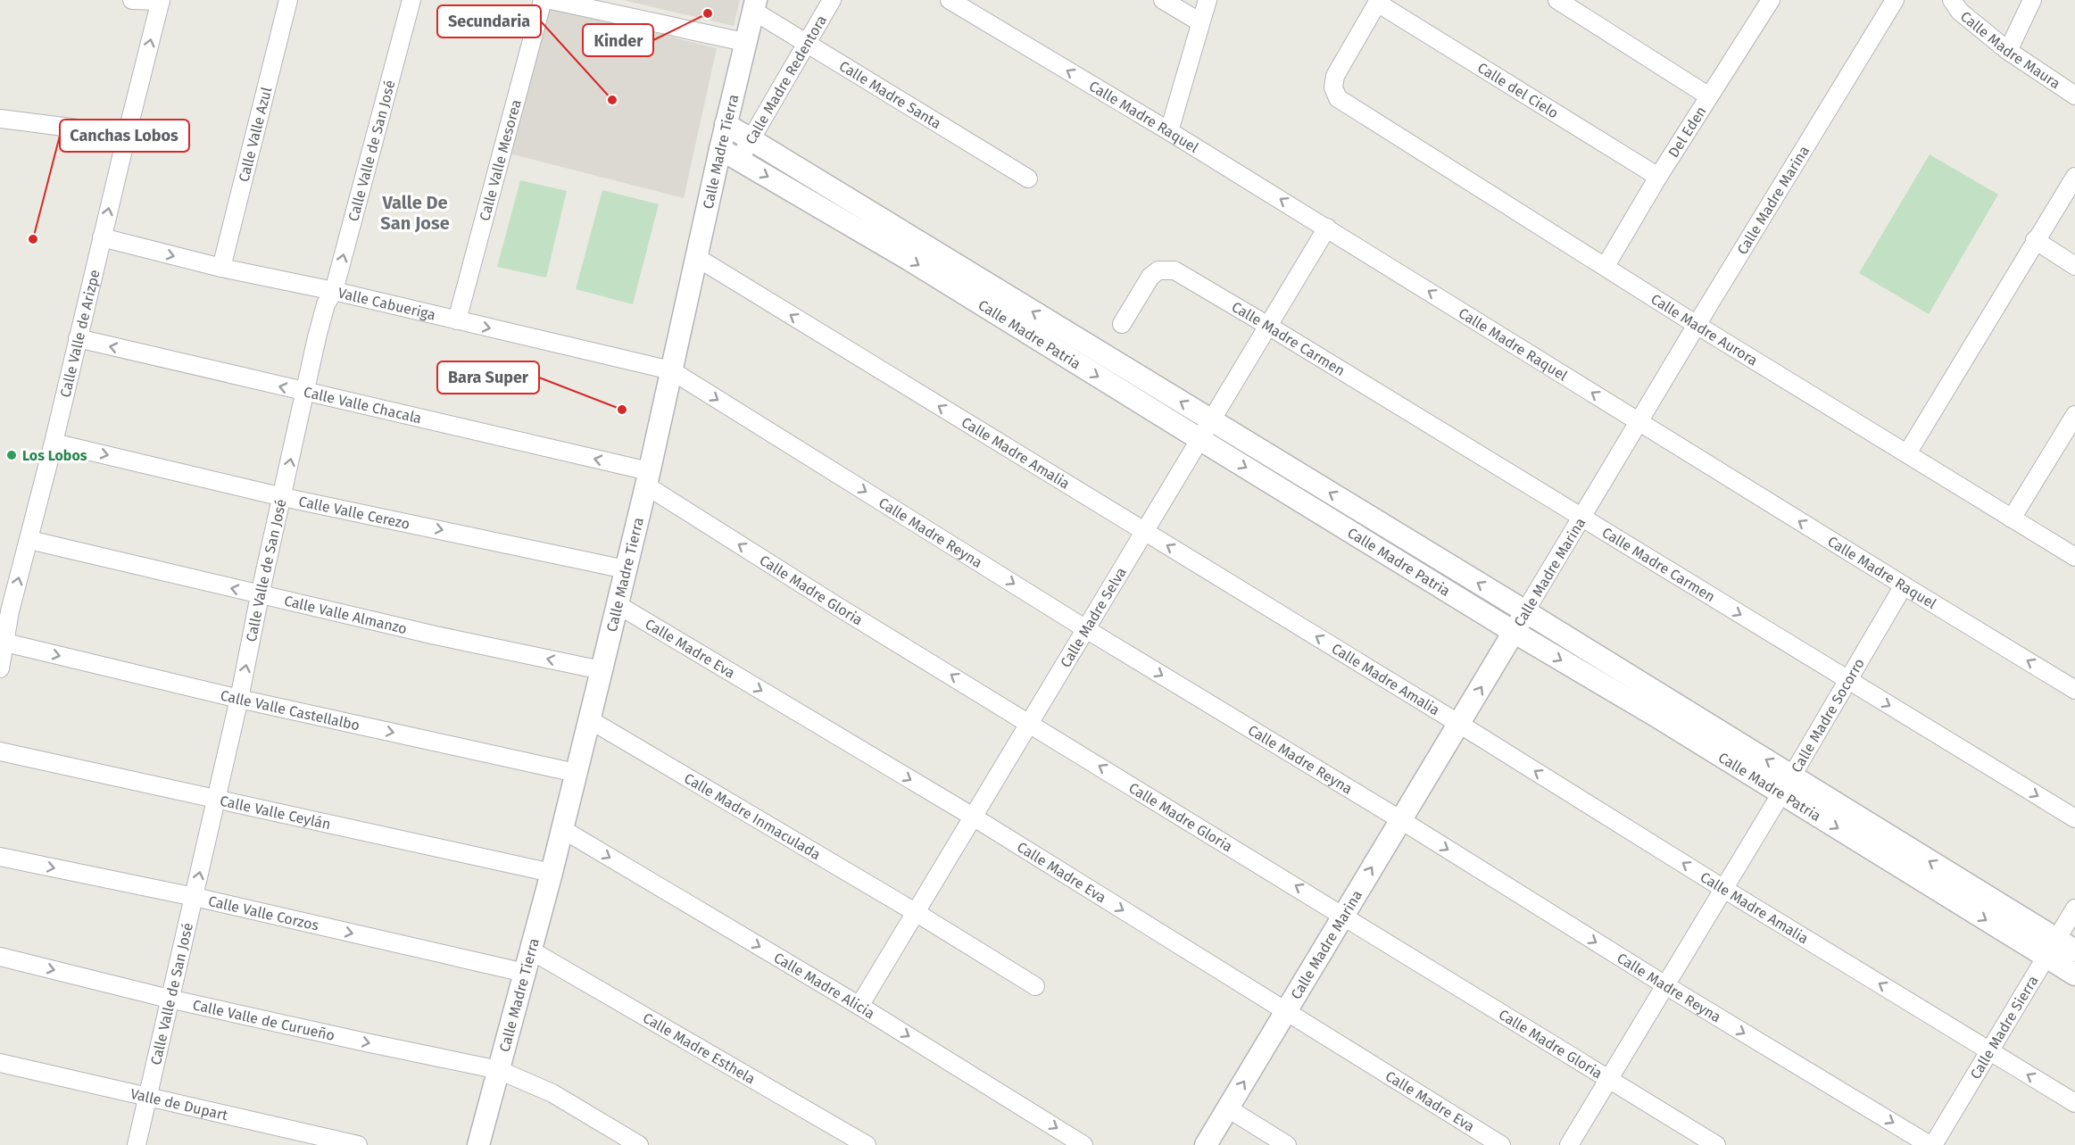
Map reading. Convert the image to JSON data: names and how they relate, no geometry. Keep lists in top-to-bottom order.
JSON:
{
  "streets": {
    "street": [
      "Calle Madre Maura",
      "Calle Madre Redentora",
      "Calle del Cielo",
      "Calle Madre Santa",
      "Calle Madre Raquel",
      "Del Eden",
      "Calle Valle Azul",
      "Calle Valle de San José",
      "Calle Madre Tierra",
      "Calle Valle Mesorea",
      "Calle Madre Marina",
      "Valle Cabueriga",
      "Calle Madre Aurora",
      "Calle Valle de Arizpe",
      "Calle Madre Patria",
      "Calle Madre Carmen",
      "Calle Valle Chacala",
      "Calle Madre Amalia",
      "Calle Valle Cerezo",
      "Calle Madre Reyna",
      "Calle Madre Gloria",
      "Calle Valle Almanzo",
      "Calle Madre Selva",
      "Calle Madre Eva",
      "Calle Valle Castellalbo",
      "Calle Madre Socorro",
      "Calle Valle Ceylán",
      "Calle Madre Inmaculada",
      "Calle Valle Corzos",
      "Calle Madre Alicia",
      "Calle Valle de Curueño",
      "Calle Madre Sierra",
      "Calle Madre Esthela",
      "Valle de Dupart"
    ]
  },
  "crossings": [
    ["Calle Madre Redentora", "Calle Madre Santa"],
    ["Calle Madre Redentora", "Calle Madre Patria"],
    ["Calle del Cielo", "Del Eden"],
    ["Calle del Cielo", "Calle Madre Aurora"],
    ["Calle Madre Santa", "Calle Madre Tierra"],
    ["Calle Madre Raquel", "Calle Madre Marina"],
    ["Calle Madre Raquel", "Calle Madre Selva"],
    ["Calle Madre Raquel", "Calle Madre Socorro"],
    ["Del Eden", "Calle Madre Aurora"],
    ["Calle Valle Azul", "Valle Cabueriga"],
    ["Calle Valle de San José", "Valle Cabueriga"],
    ["Calle Valle de San José", "Calle Valle Chacala"],
    ["Calle Valle de San José", "Calle Valle Cerezo"],
    ["Calle Valle de San José", "Calle Valle Almanzo"],
    ["Calle Valle de San José", "Calle Valle Castellalbo"],
    ["Calle Valle de San José", "Calle Valle Ceylán"],
    ["Calle Valle de San José", "Calle Valle Corzos"],
    ["Calle Valle de San José", "Calle Valle de Curueño"],
    ["Calle Valle de San José", "Valle de Dupart"],
    ["Calle Madre Tierra", "Valle Cabueriga"],
    ["Calle Madre Tierra", "Calle Madre Patria"],
    ["Calle Madre Tierra", "Calle Valle Chacala"],
    ["Calle Madre Tierra", "Calle Madre Amalia"],
    ["Calle Madre Tierra", "Calle Valle Cerezo"],
    ["Calle Madre Tierra", "Calle Madre Reyna"],
    ["Calle Madre Tierra", "Calle Madre Gloria"],
    ["Calle Madre Tierra", "Calle Valle Almanzo"],
    ["Calle Madre Tierra", "Calle Madre Eva"],
    ["Calle Madre Tierra", "Calle Valle Castellalbo"],
    ["Calle Madre Tierra", "Calle Valle Ceylán"],
    ["Calle Madre Tierra", "Calle Madre Inmaculada"],
    ["Calle Madre Tierra", "Calle Valle Corzos"],
    ["Calle Madre Tierra", "Calle Madre Alicia"],
    ["Calle Madre Tierra", "Calle Valle de Curueño"],
    ["Calle Madre Tierra", "Calle Madre Esthela"],
    ["Calle Valle Mesorea", "Valle Cabueriga"],
    ["Calle Madre Marina", "Calle Madre Aurora"],
    ["Calle Madre Marina", "Calle Madre Patria"],
    ["Calle Madre Marina", "Calle Madre Carmen"],
    ["Calle Madre Marina", "Calle Madre Amalia"],
    ["Calle Madre Marina", "Calle Madre Reyna"],
    ["Calle Madre Marina", "Calle Madre Gloria"],
    ["Calle Madre Marina", "Calle Madre Eva"],
    ["Valle Cabueriga", "Calle Valle de Arizpe"],
    ["Valle Cabueriga", "Calle Madre Reyna"],
    ["Calle Valle de Arizpe", "Calle Valle Chacala"],
    ["Calle Valle de Arizpe", "Calle Valle Cerezo"],
    ["Calle Valle de Arizpe", "Calle Valle Almanzo"],
    ["Calle Valle de Arizpe", "Calle Valle Castellalbo"],
    ["Calle Madre Patria", "Calle Madre Selva"],
    ["Calle Madre Patria", "Calle Madre Socorro"],
    ["Calle Madre Patria", "Calle Madre Sierra"],
    ["Calle Madre Carmen", "Calle Madre Selva"],
    ["Calle Madre Carmen", "Calle Madre Socorro"],
    ["Calle Valle Chacala", "Calle Madre Gloria"],
    ["Calle Madre Amalia", "Calle Madre Selva"],
    ["Calle Madre Amalia", "Calle Madre Socorro"],
    ["Calle Madre Amalia", "Calle Madre Sierra"],
    ["Calle Madre Reyna", "Calle Madre Selva"],
    ["Calle Madre Reyna", "Calle Madre Socorro"],
    ["Calle Madre Reyna", "Calle Madre Sierra"],
    ["Calle Madre Gloria", "Calle Madre Selva"],
    ["Calle Madre Gloria", "Calle Madre Socorro"],
    ["Calle Madre Selva", "Calle Madre Eva"],
    ["Calle Madre Selva", "Calle Madre Inmaculada"],
    ["Calle Madre Selva", "Calle Madre Alicia"]
  ],
  "one_way": [
    "Calle Madre Raquel",
    "Calle Valle de San José",
    "Valle Cabueriga",
    "Calle Valle de Arizpe",
    "Calle Madre Carmen",
    "Calle Valle Chacala",
    "Calle Madre Amalia",
    "Calle Valle Cerezo",
    "Calle Madre Reyna",
    "Calle Madre Gloria",
    "Calle Valle Almanzo",
    "Calle Madre Eva",
    "Calle Valle Castellalbo",
    "Calle Valle Corzos",
    "Calle Madre Alicia",
    "Calle Valle de Curueño"
  ],
  "districts": ["Valle De San Jose"],
  "places": [
    "Kinder",
    "Secundaria",
    "Canchas Lobos",
    "Bara Super",
    "Los Lobos"
  ]
}
